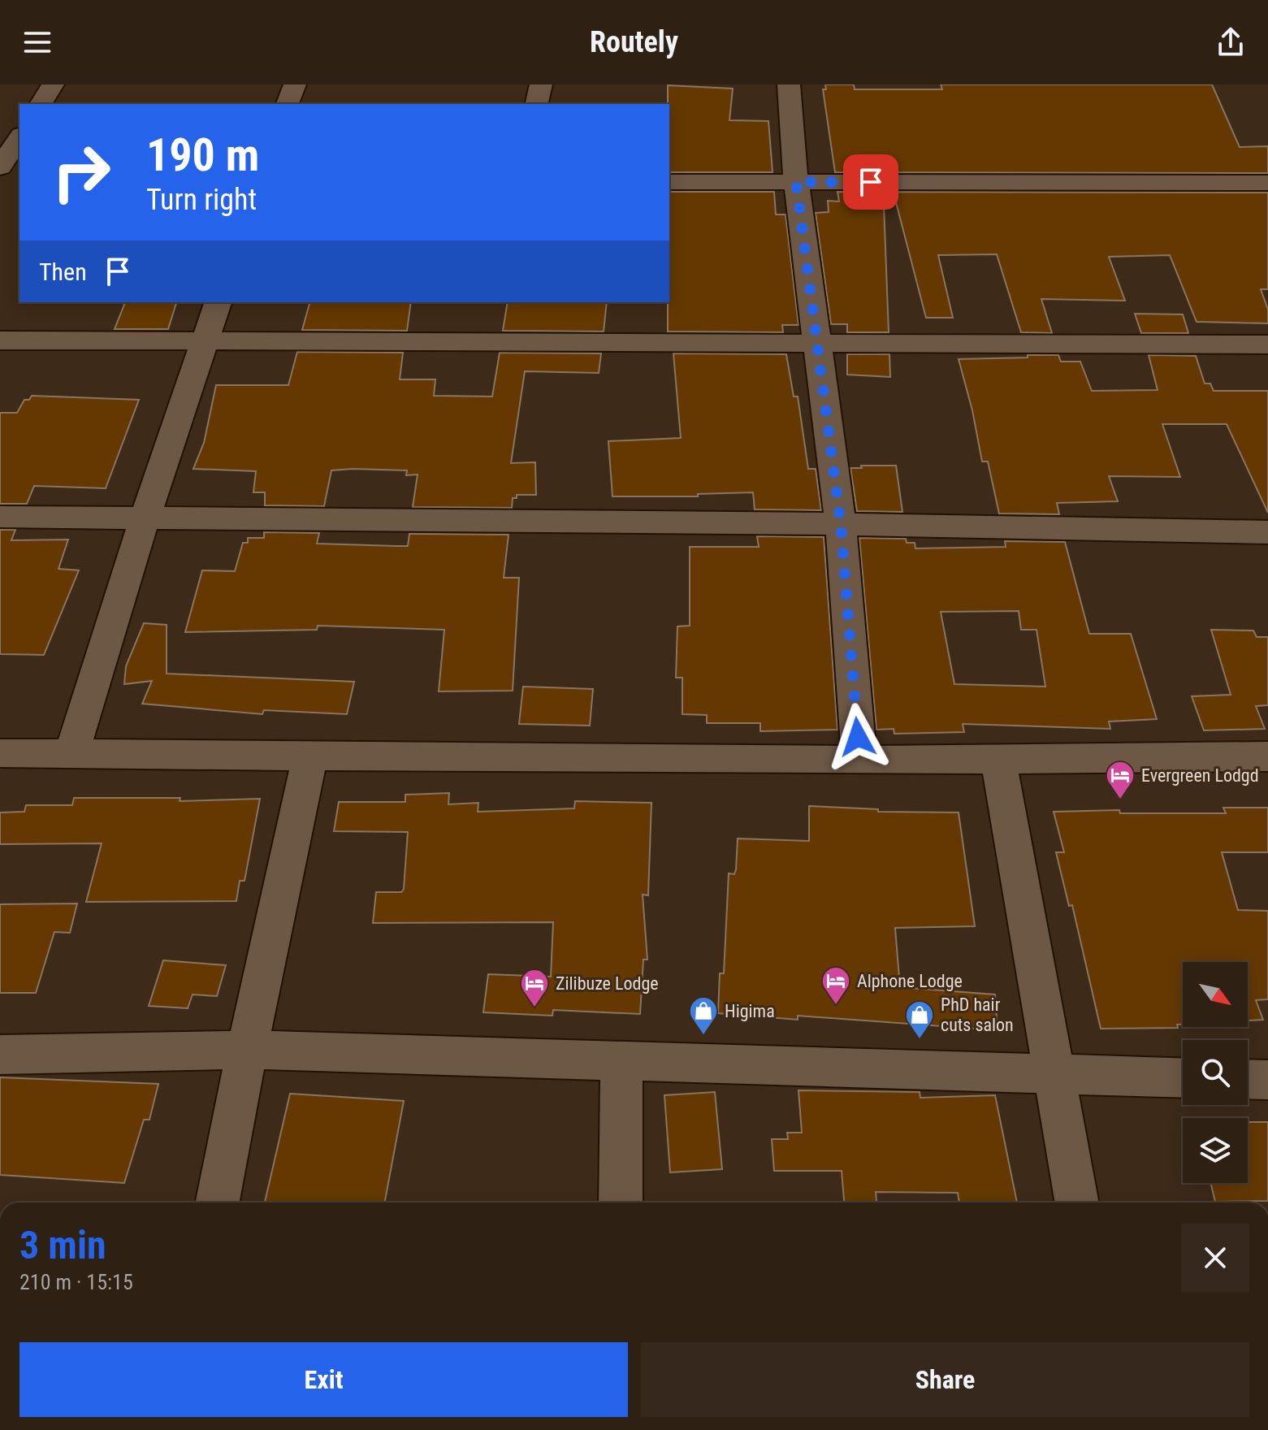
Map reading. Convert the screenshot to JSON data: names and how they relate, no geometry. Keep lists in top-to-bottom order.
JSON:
{
  "places": {
    "hotel": ["Evergreen Lodgd", "Alphone Lodge", "Zilibuze Lodge"],
    "shop": ["Higima", "PhD hair cuts salon"]
  },
  "north": "bottom right",
  "page": {
    "header": "Routely",
    "turn": ["190 m", "Turn right"],
    "then": "Then",
    "heading": ["3 min", "210 m · 15:15"],
    "buttons": ["Exit", "Share"]
  }
}
